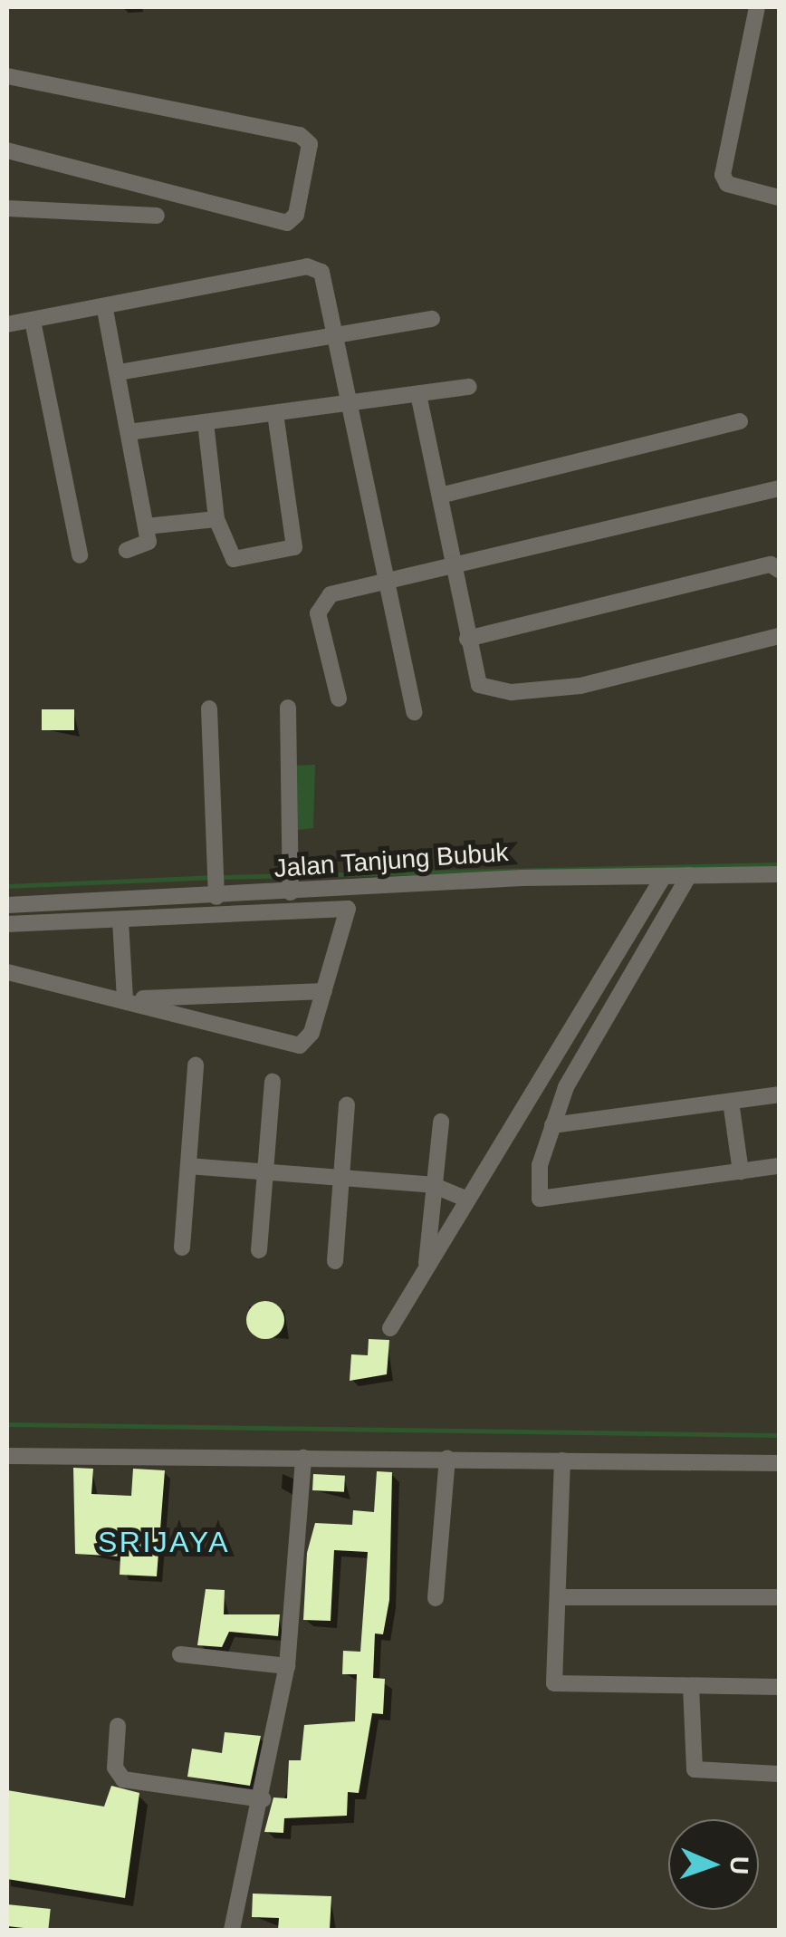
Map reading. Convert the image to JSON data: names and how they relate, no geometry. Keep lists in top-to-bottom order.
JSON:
{
  "streets": {
    "street": ["Jalan Tanjung Bubuk"]
  },
  "districts": ["SRIJAYA"],
  "north": "right"
}
